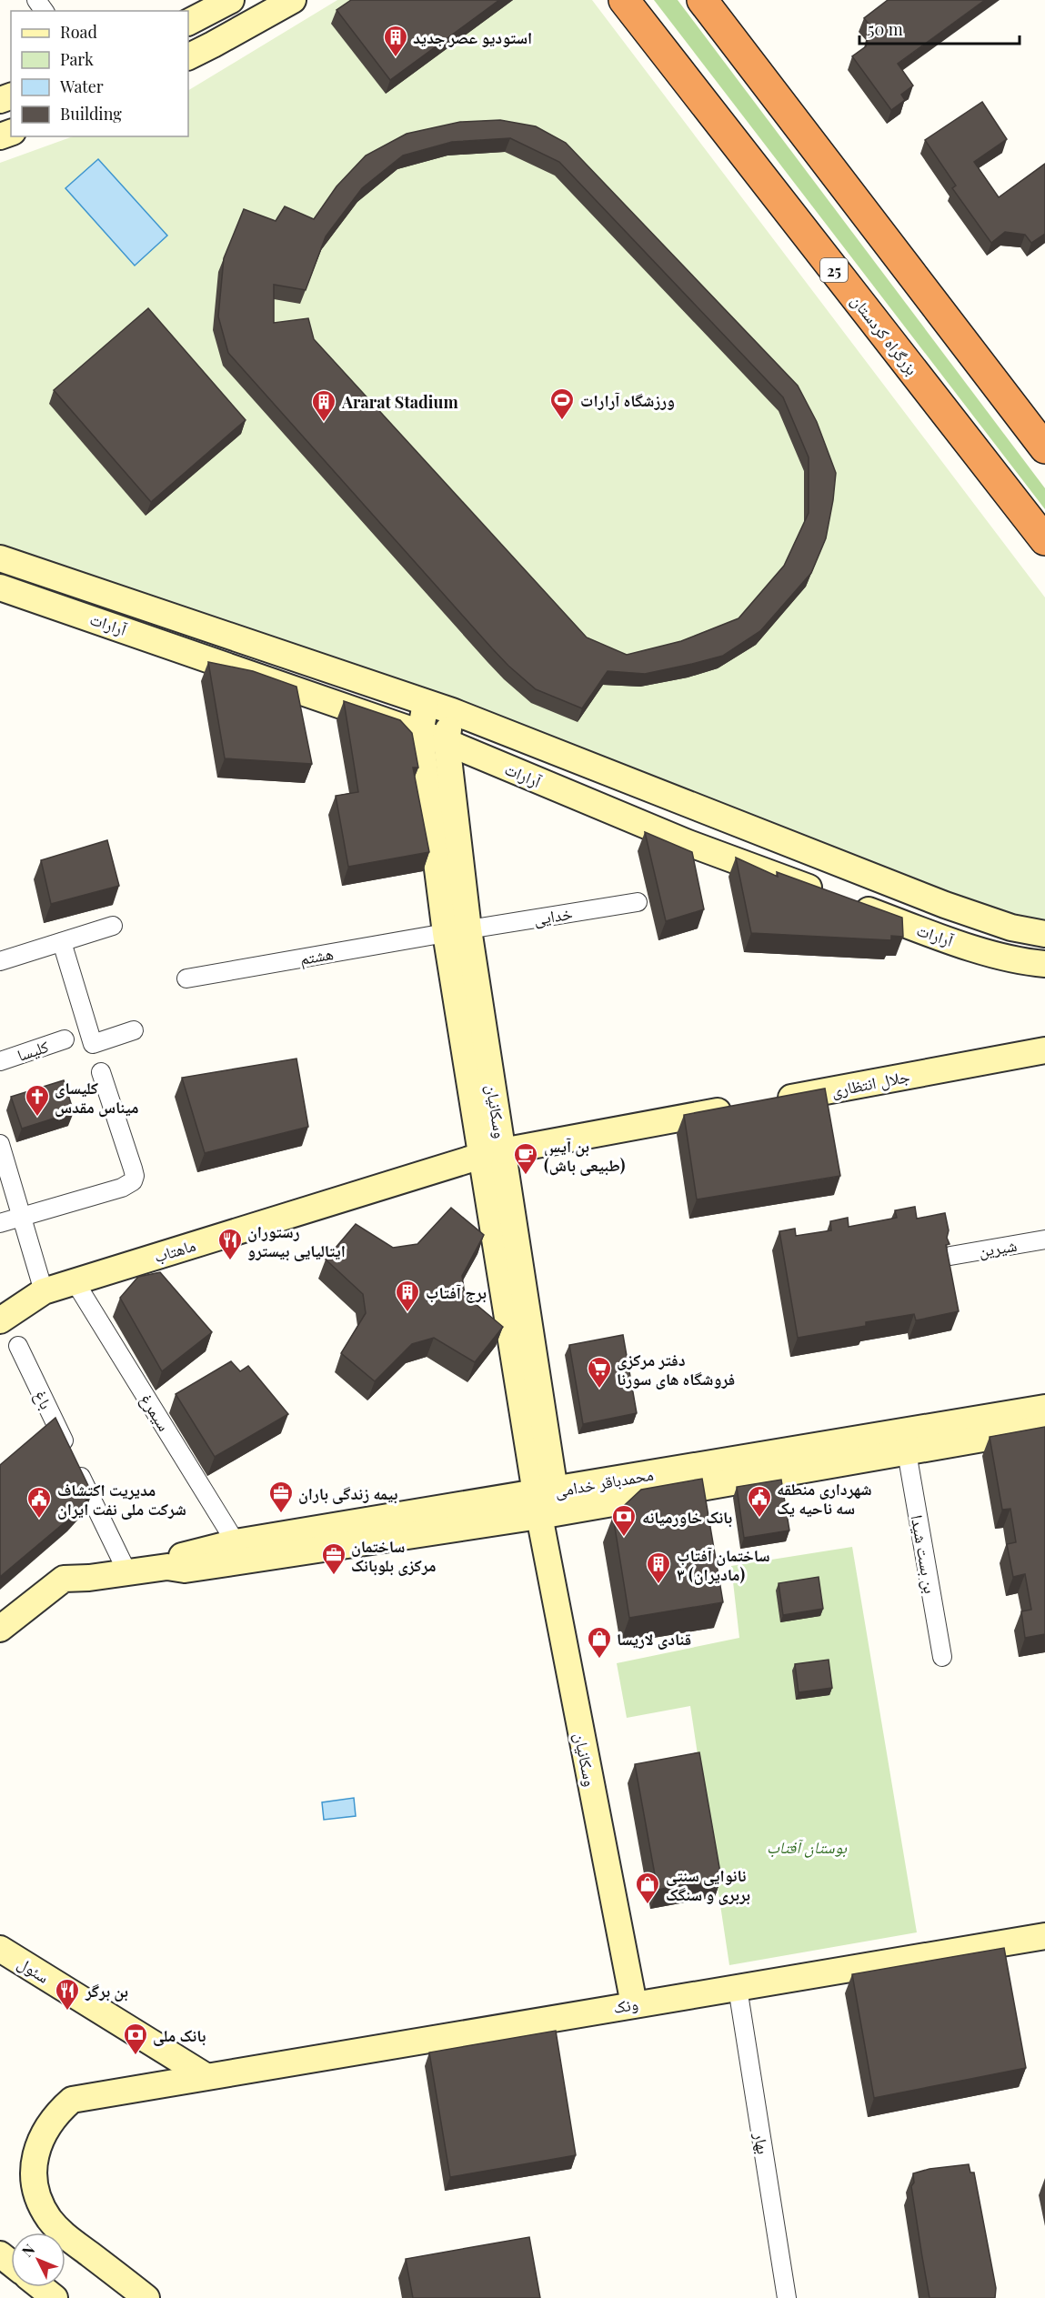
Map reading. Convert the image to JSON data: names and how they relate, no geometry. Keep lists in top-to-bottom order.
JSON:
{
  "streets": {
    "highway": ["25", "بزرگراه کردستان"],
    "main road": [
      "آرارات",
      "جلال انتظاری",
      "وسکانیان",
      "ماهتاب",
      "محمدباقر خدامی",
      "سئول",
      "ونک"
    ],
    "street": [
      "خدایی",
      "هشتم",
      "کلیسا",
      "شیرین",
      "باغ",
      "سیمرغ",
      "بن بست شیدا",
      "بهار"
    ]
  },
  "crossings": [
    ["خدایی", "هشتم"],
    ["خدایی", "وسکانیان"],
    ["هشتم", "وسکانیان"],
    ["وسکانیان", "ماهتاب"],
    ["وسکانیان", "محمدباقر خدامی"],
    ["وسکانیان", "ونک"],
    ["ماهتاب", "سیمرغ"],
    ["باغ", "محمدباقر خدامی"],
    ["سیمرغ", "محمدباقر خدامی"],
    ["محمدباقر خدامی", "بن بست شیدا"],
    ["سئول", "ونک"],
    ["ونک", "بهار"]
  ],
  "parks": ["بوستان آفتاب"],
  "places": {
    "building": [
      "استودیو عصر جدید",
      "Ararat Stadium",
      "برج آفتاب",
      "ساختمان آفتاب ۳ (مادیران)"
    ],
    "sports": ["ورزشگاه آرارات"],
    "church": ["کلیسای میناس مقدس"],
    "cafe": ["بن آیس (طبیعی باش)"],
    "restaurant": ["رستوران ایتالیایی بیسترو", "بن برگر"],
    "supermarket": ["دفتر مرکزی فروشگاه های سورنا"],
    "office": ["بیمه زندگی باران", "ساختمان مرکزی بلوبانک"],
    "public building": ["شهرداری منطقه سه ناحیه یک", "مدیریت اکتشاف شرکت ملی نفت ایران"],
    "bank": ["بانک خاورمیانه", "بانک ملی"],
    "shop": ["قنادی لاریسا", "نانوایی سنتی بربری و سنگک"]
  },
  "legend": [
    "Road",
    "Park",
    "Water",
    "Building"
  ],
  "scale_bar": "50 m",
  "north": "top left"
}
